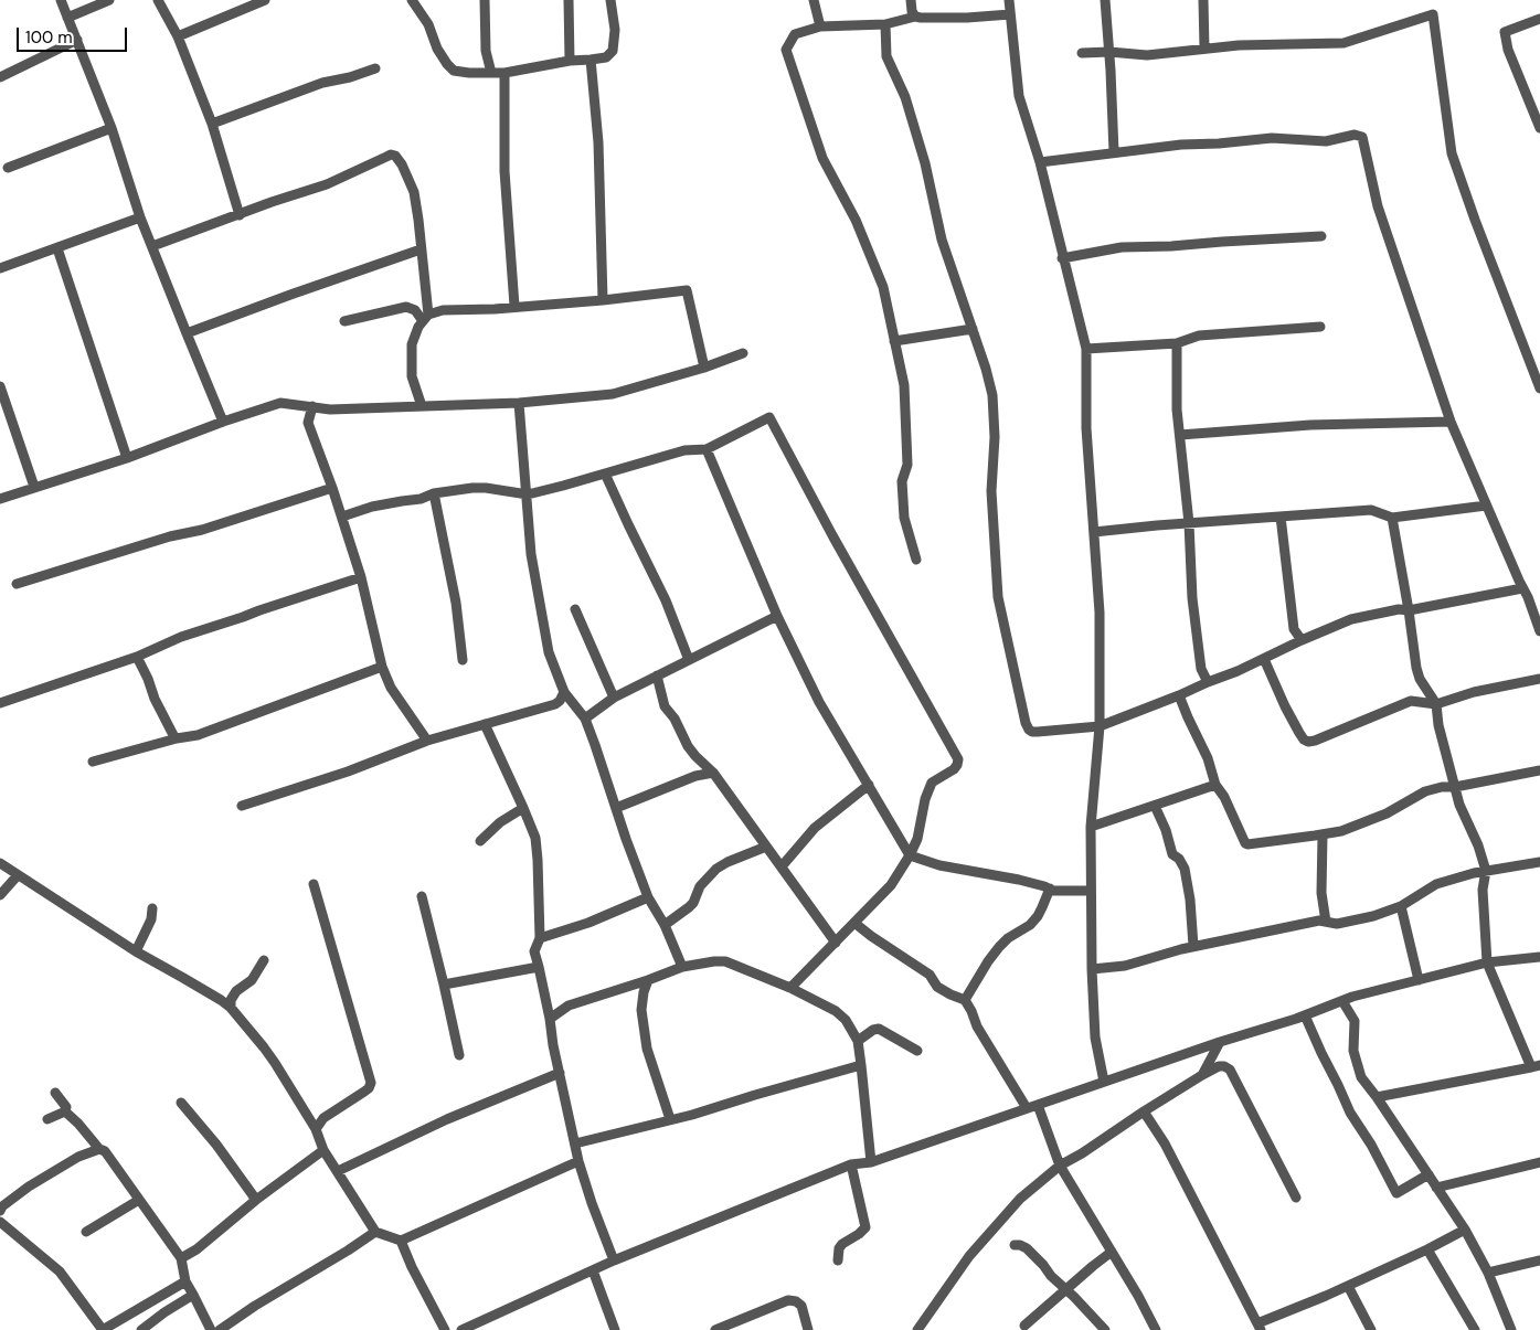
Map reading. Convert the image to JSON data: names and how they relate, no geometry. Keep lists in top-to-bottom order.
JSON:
{
  "scale_bar": "100 m"
}
